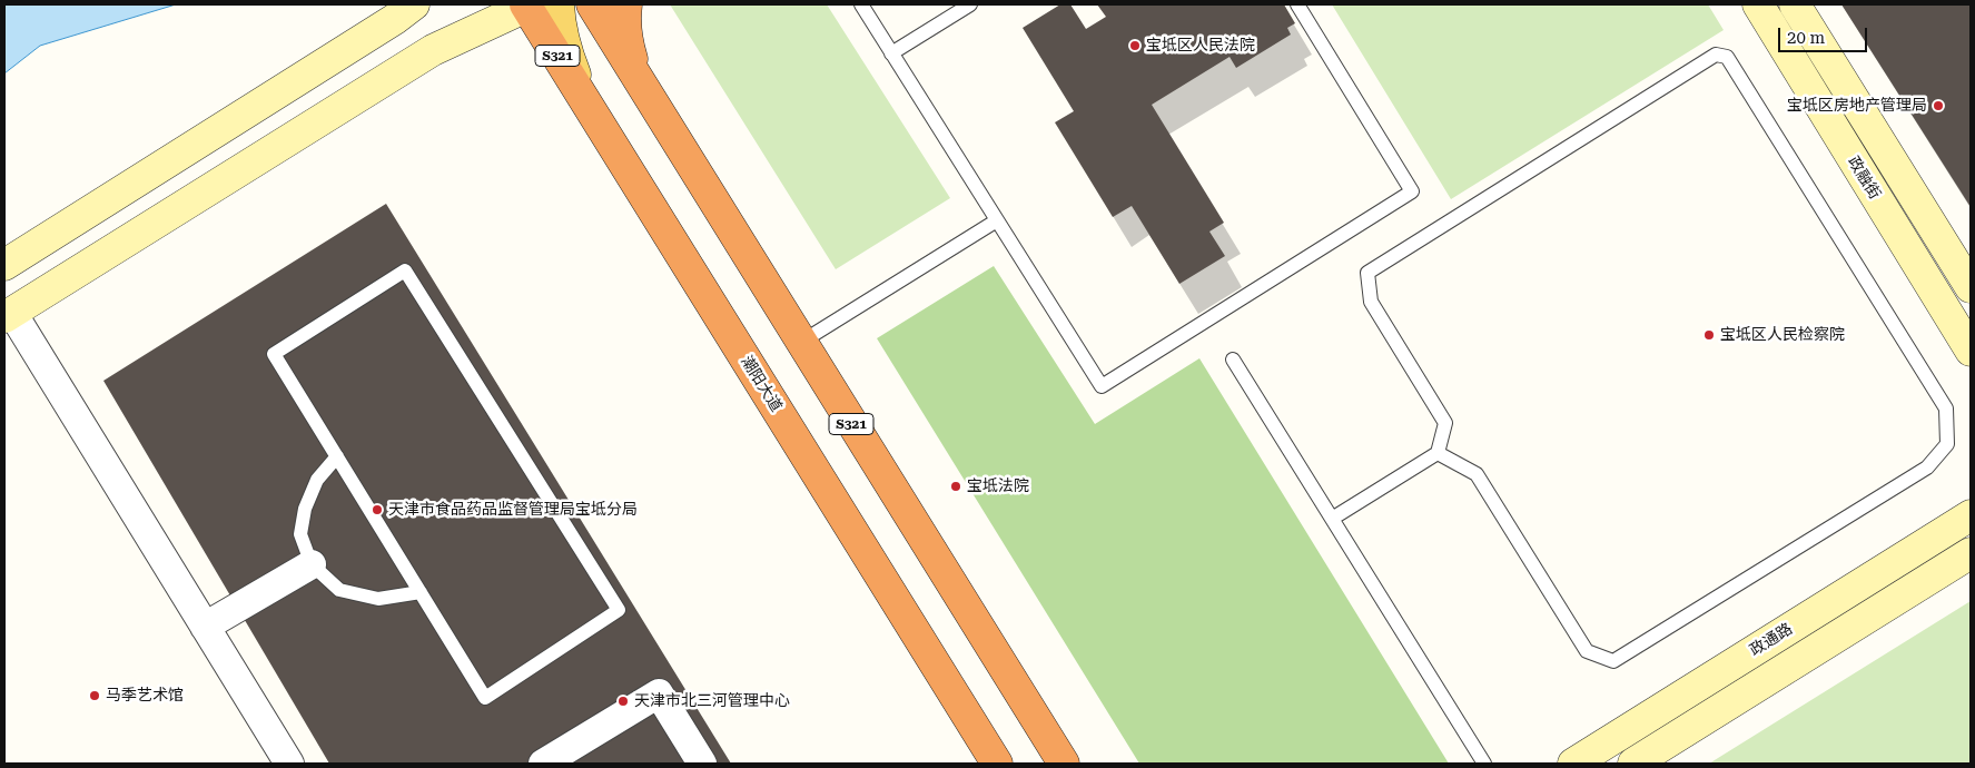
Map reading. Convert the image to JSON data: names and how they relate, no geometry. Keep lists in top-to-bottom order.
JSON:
{
  "streets": {
    "highway": ["S321", "潮阳大道"],
    "street": ["政融街", "政通路"]
  },
  "places": [
    "宝坻区人民法院",
    "宝坻区房地产管理局",
    "宝坻区人民检察院",
    "宝坻法院",
    "天津市食品药品监督管理局宝坻分局",
    "马季艺术馆",
    "天津市北三河管理中心"
  ],
  "scale_bar": "20 m"
}
